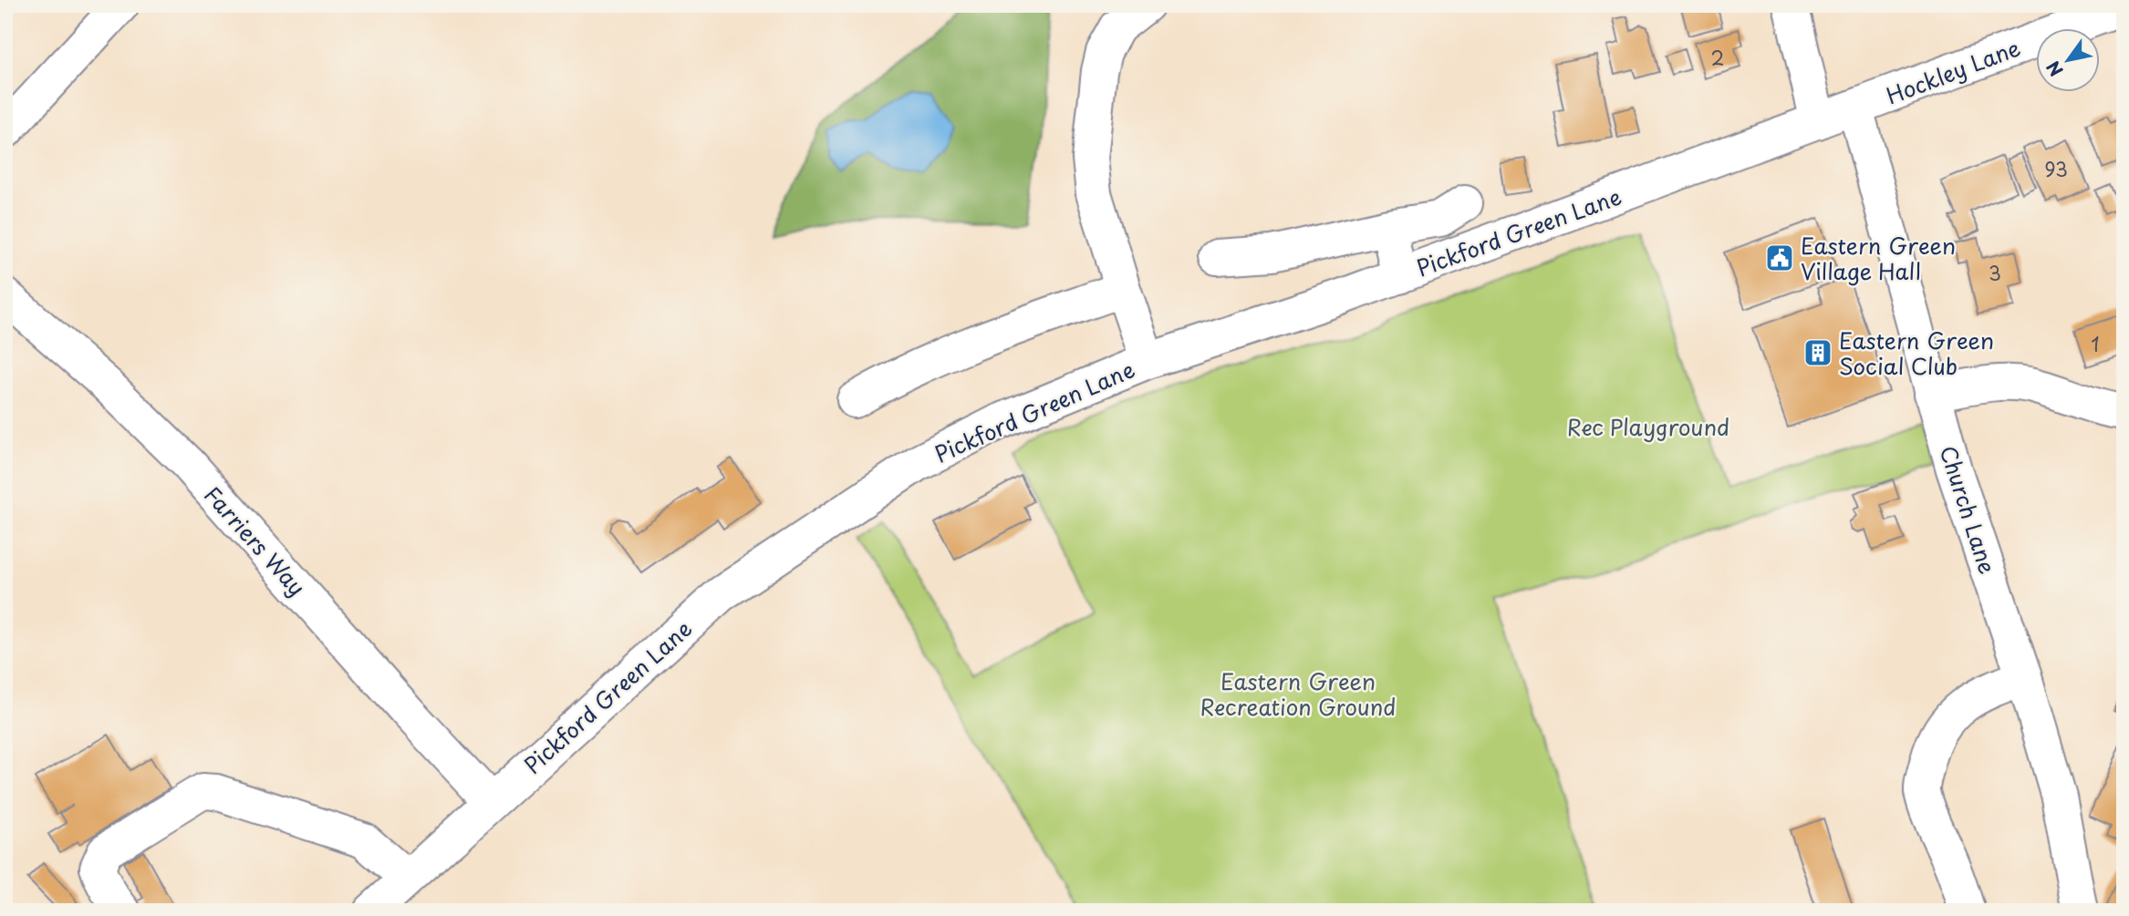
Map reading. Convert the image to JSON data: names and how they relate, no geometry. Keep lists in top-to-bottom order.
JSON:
{
  "streets": {
    "street": [
      "Hockley Lane",
      "Pickford Green Lane",
      "Church Lane",
      "Farriers Way"
    ]
  },
  "crossings": [
    ["Hockley Lane", "Pickford Green Lane"],
    ["Hockley Lane", "Church Lane"],
    ["Pickford Green Lane", "Farriers Way"]
  ],
  "parks": ["Rec Playground", "Eastern Green Recreation Ground"],
  "places": {
    "public building": ["Eastern Green Village Hall"],
    "building": ["Eastern Green Social Club"]
  },
  "house_numbers": [
    "2",
    "93",
    "3",
    "1"
  ],
  "north": "bottom left"
}
